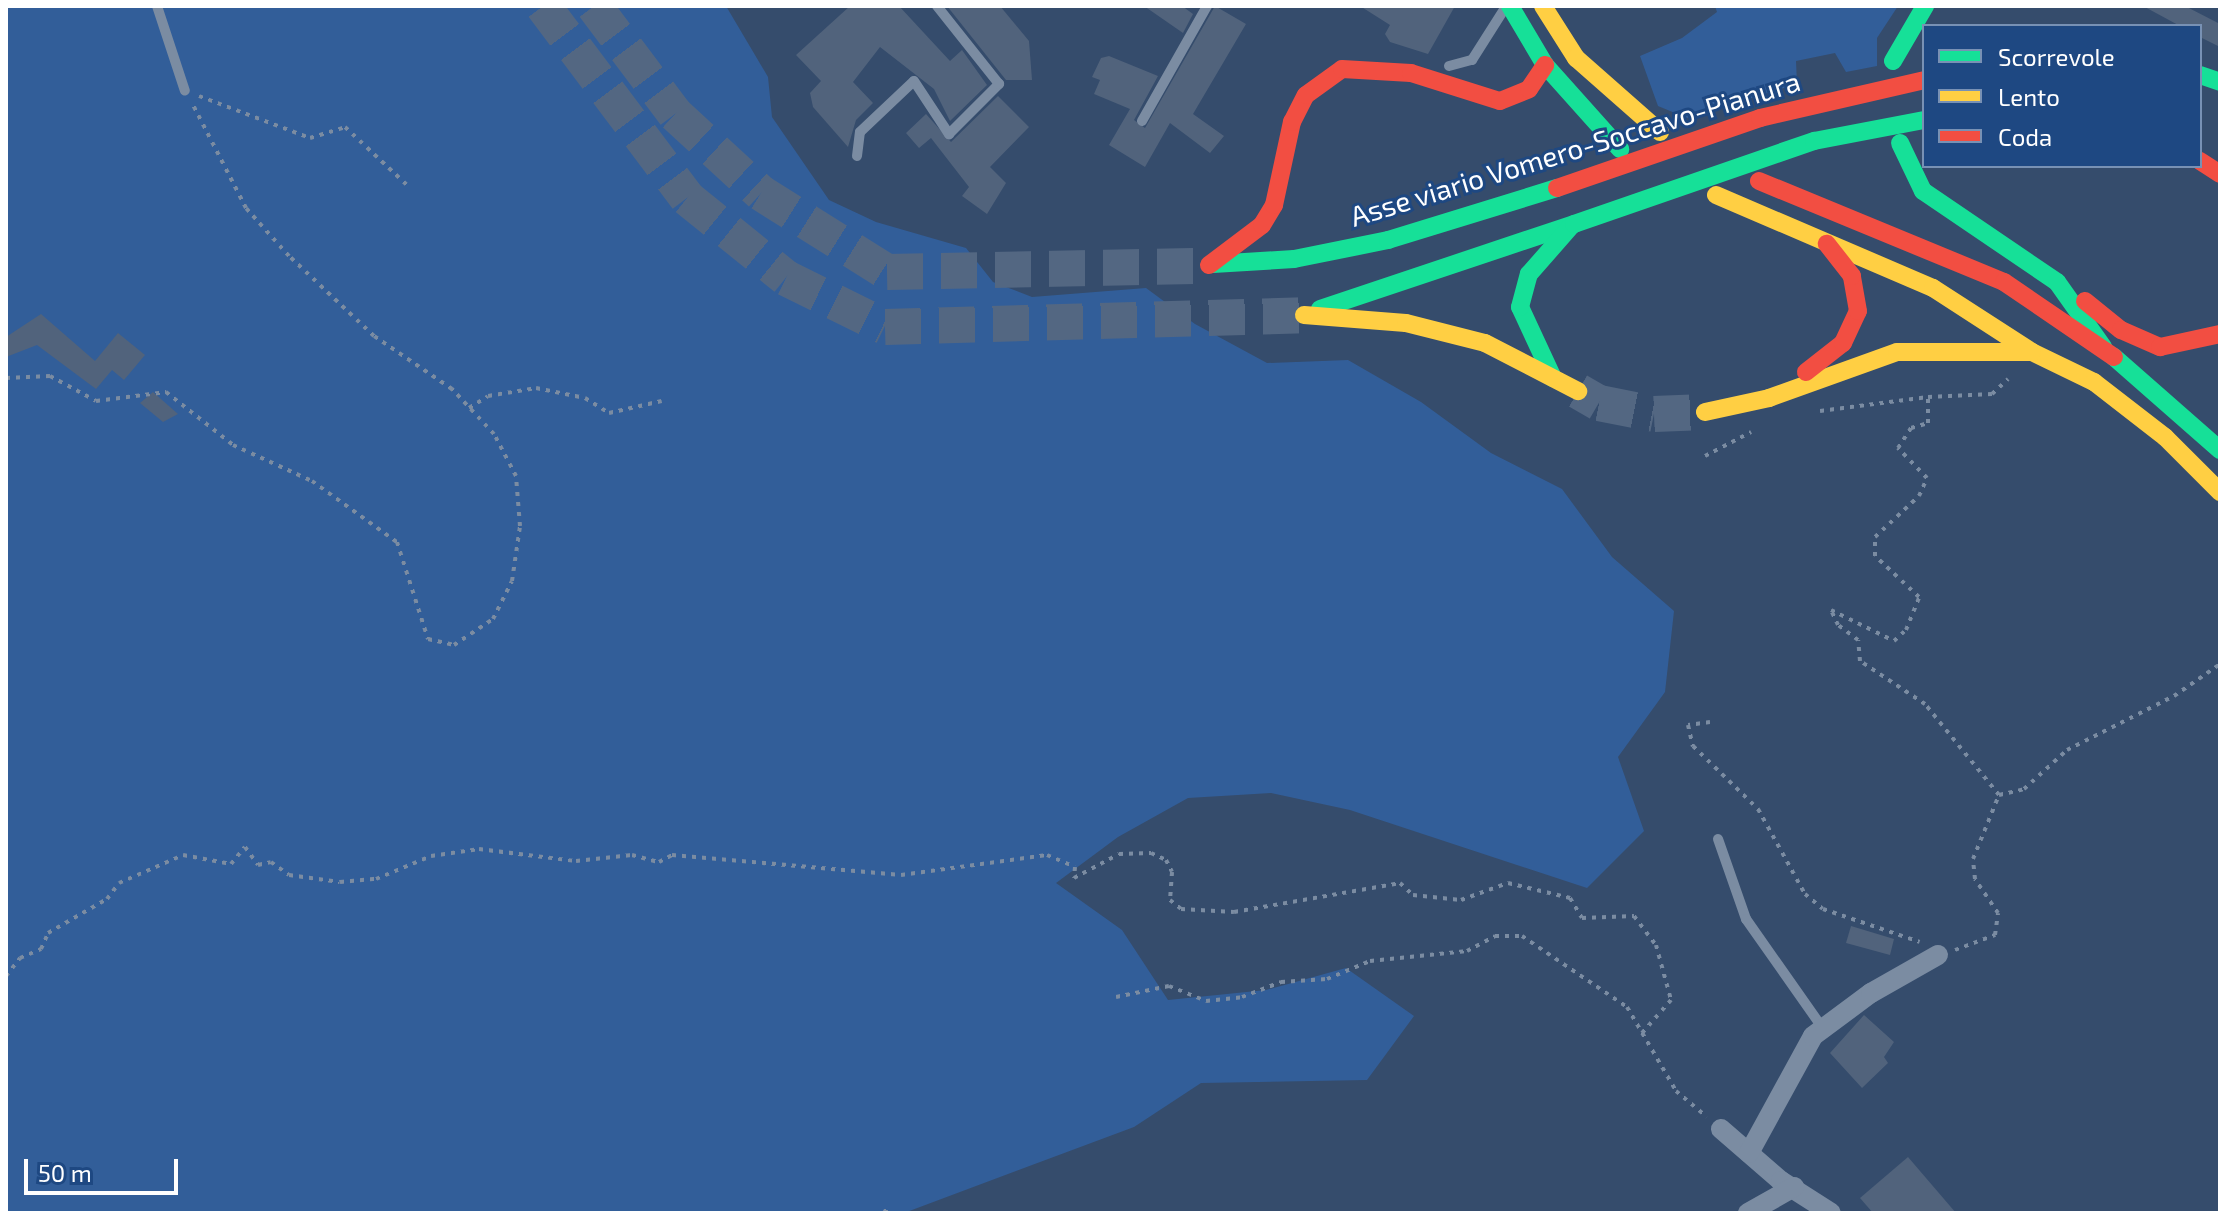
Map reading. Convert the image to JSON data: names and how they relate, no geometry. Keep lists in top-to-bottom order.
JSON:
{
  "streets": {
    "main road": ["Asse viario Vomero-Soccavo-Pianura"]
  },
  "legend": ["Scorrevole", "Lento", "Coda"],
  "scale_bar": "50 m"
}
